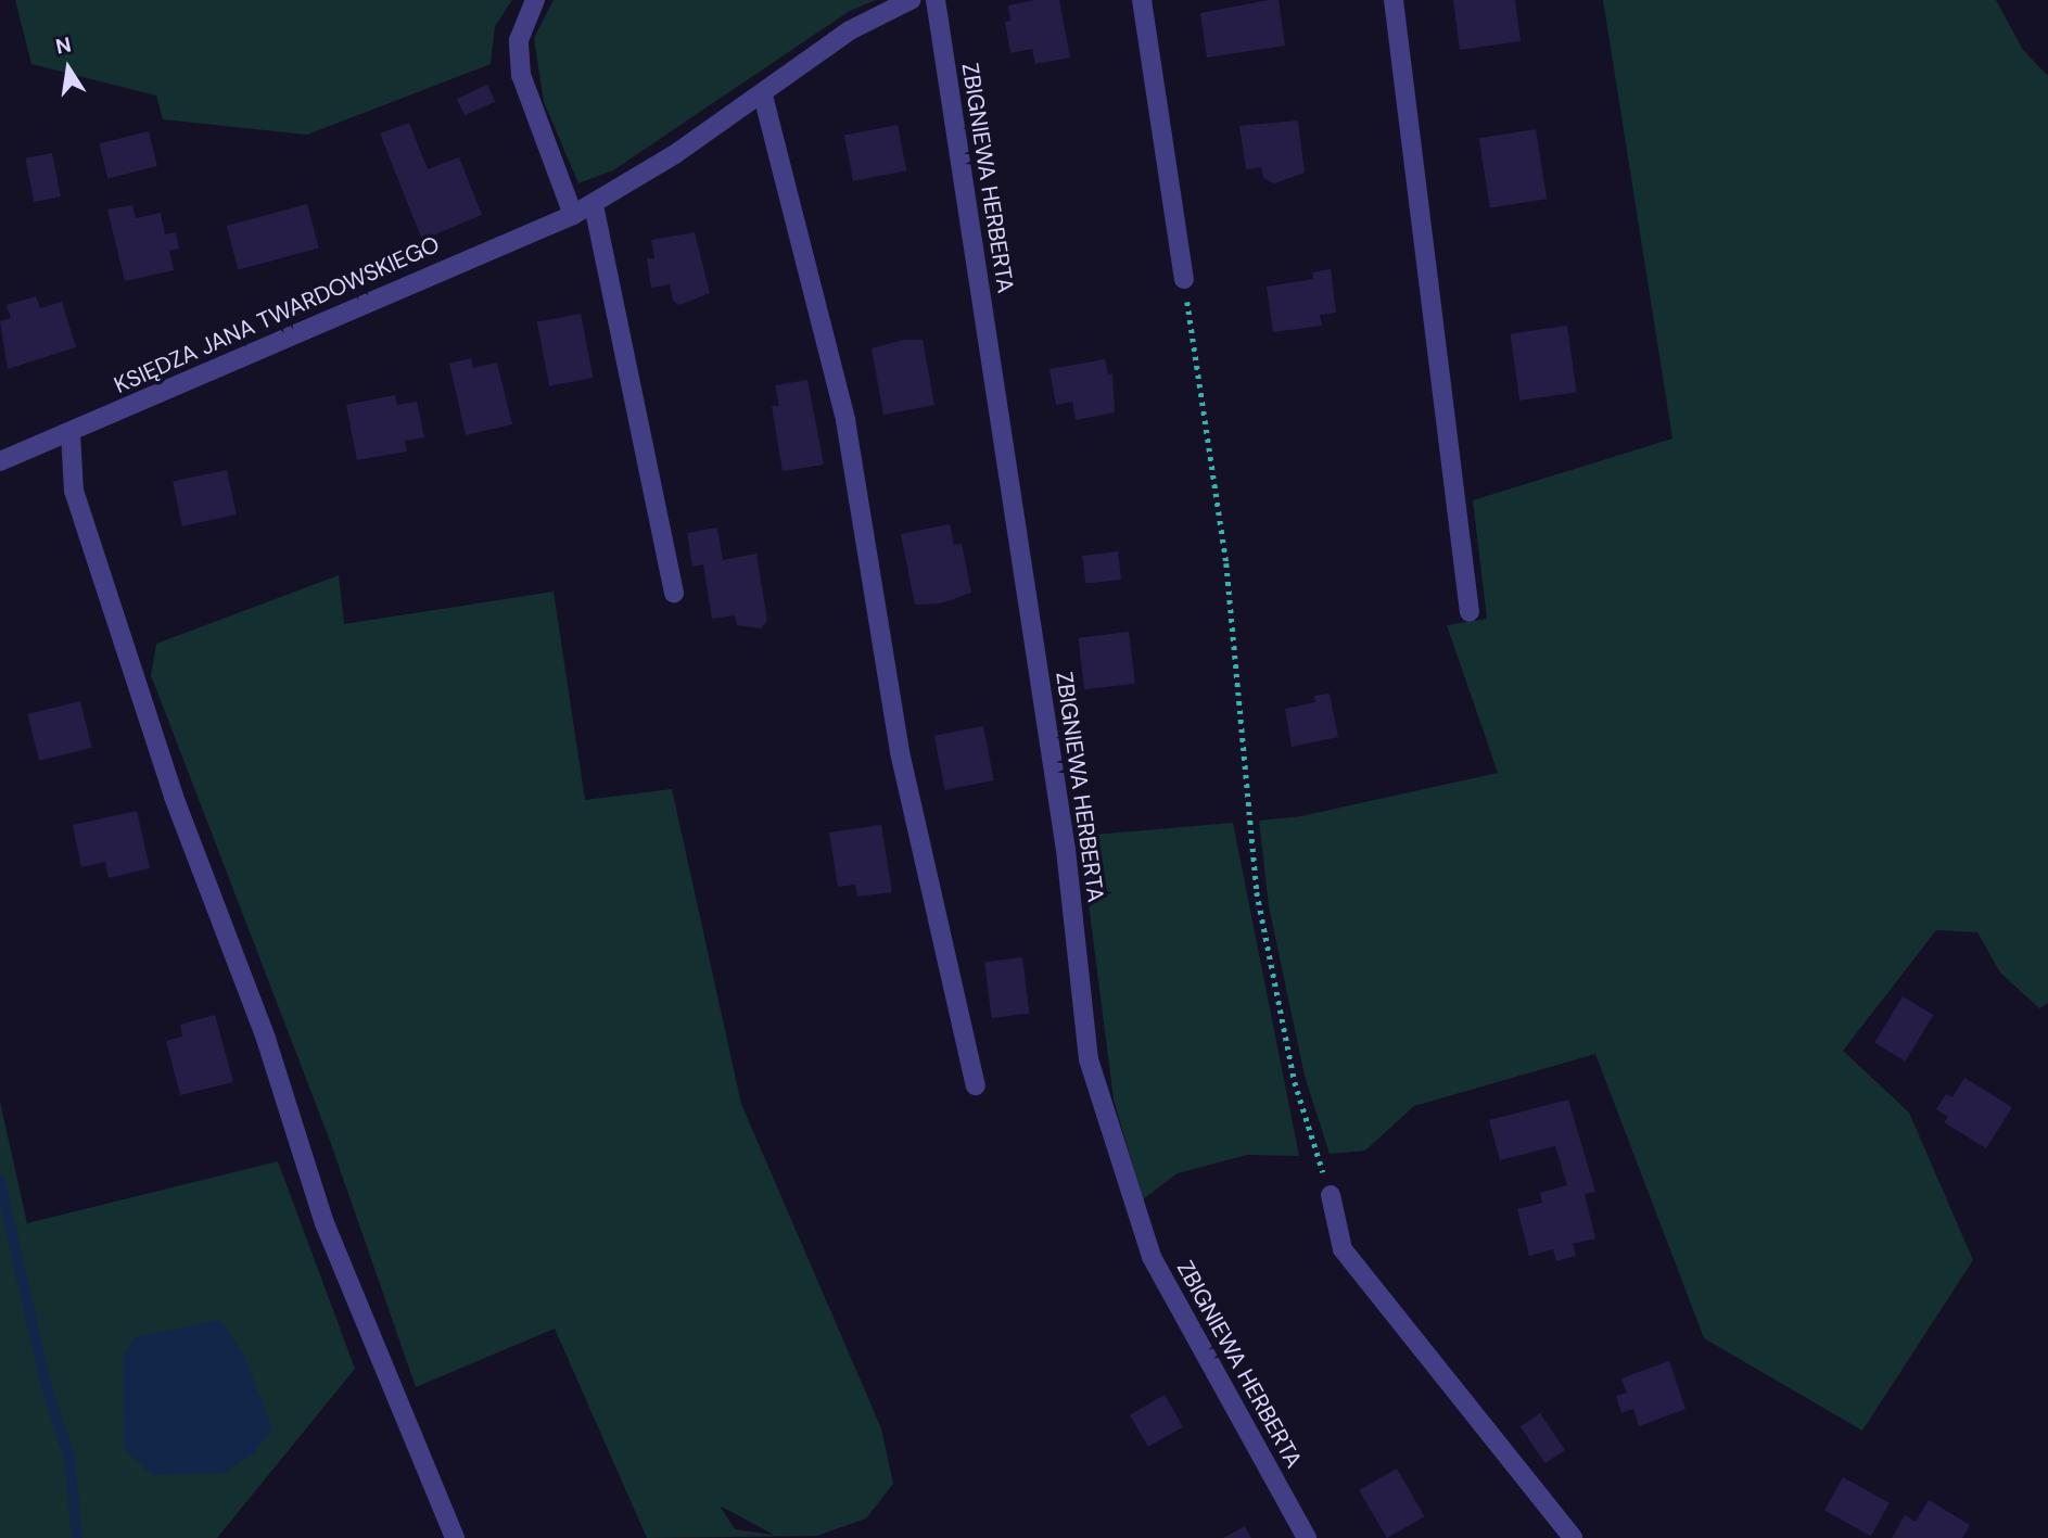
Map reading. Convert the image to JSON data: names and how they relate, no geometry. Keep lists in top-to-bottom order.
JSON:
{
  "streets": {
    "street": ["ZBIGNIEWA HERBERTA", "KSIĘDZA JANA TWARDOWSKIEGO"]
  },
  "north": "top"
}
